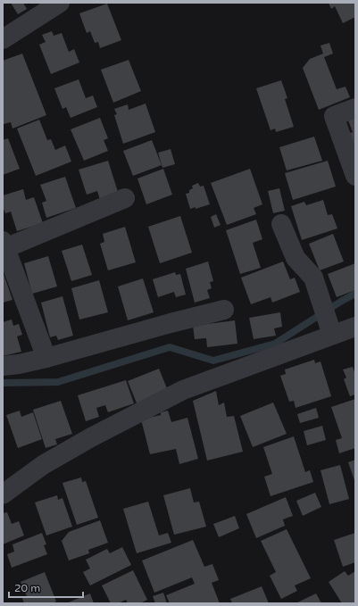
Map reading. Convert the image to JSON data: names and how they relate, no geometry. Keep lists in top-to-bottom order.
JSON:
{
  "scale_bar": "20 m"
}
